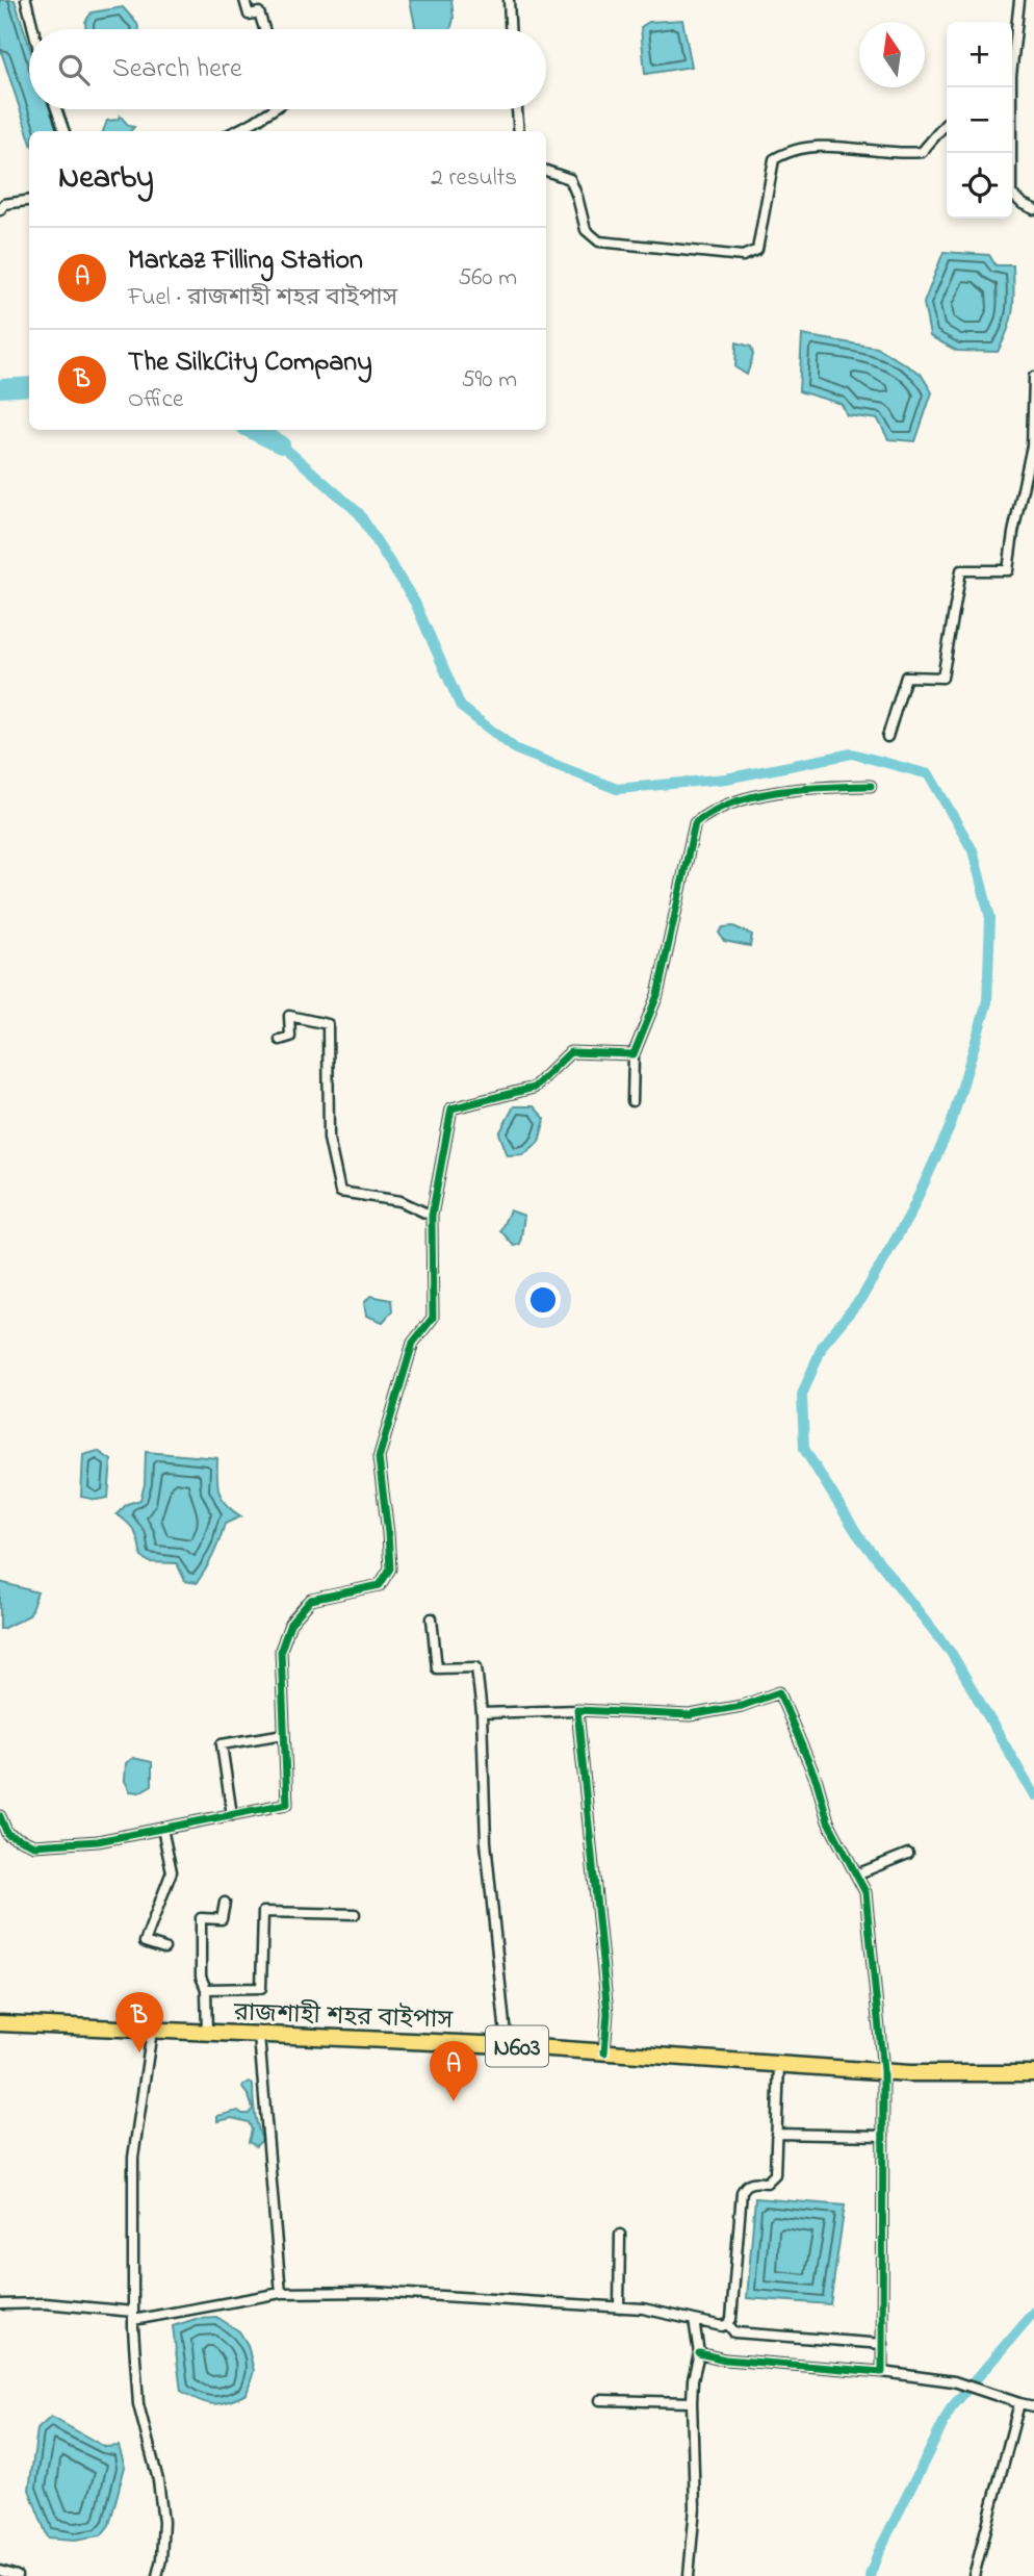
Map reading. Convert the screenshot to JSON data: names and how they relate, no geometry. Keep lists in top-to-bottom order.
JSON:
{
  "streets": {
    "highway": ["রাজশাহী শহর বাইপাস", "N603"]
  },
  "north": "top",
  "page": {
    "map_buttons": ["+", "−"],
    "search": "Search here",
    "heading": ["Nearby", "2 results"],
    "list": [
      {
        "mark": "A",
        "name": "Markaz Filling Station",
        "note": "Fuel · রাজশাহী শহর বাইপাস",
        "value": "560 m"
      },
      {
        "mark": "B",
        "name": "The SilkCity Company",
        "note": "Office",
        "value": "590 m"
      }
    ],
    "pins": ["B", "A"]
  }
}
